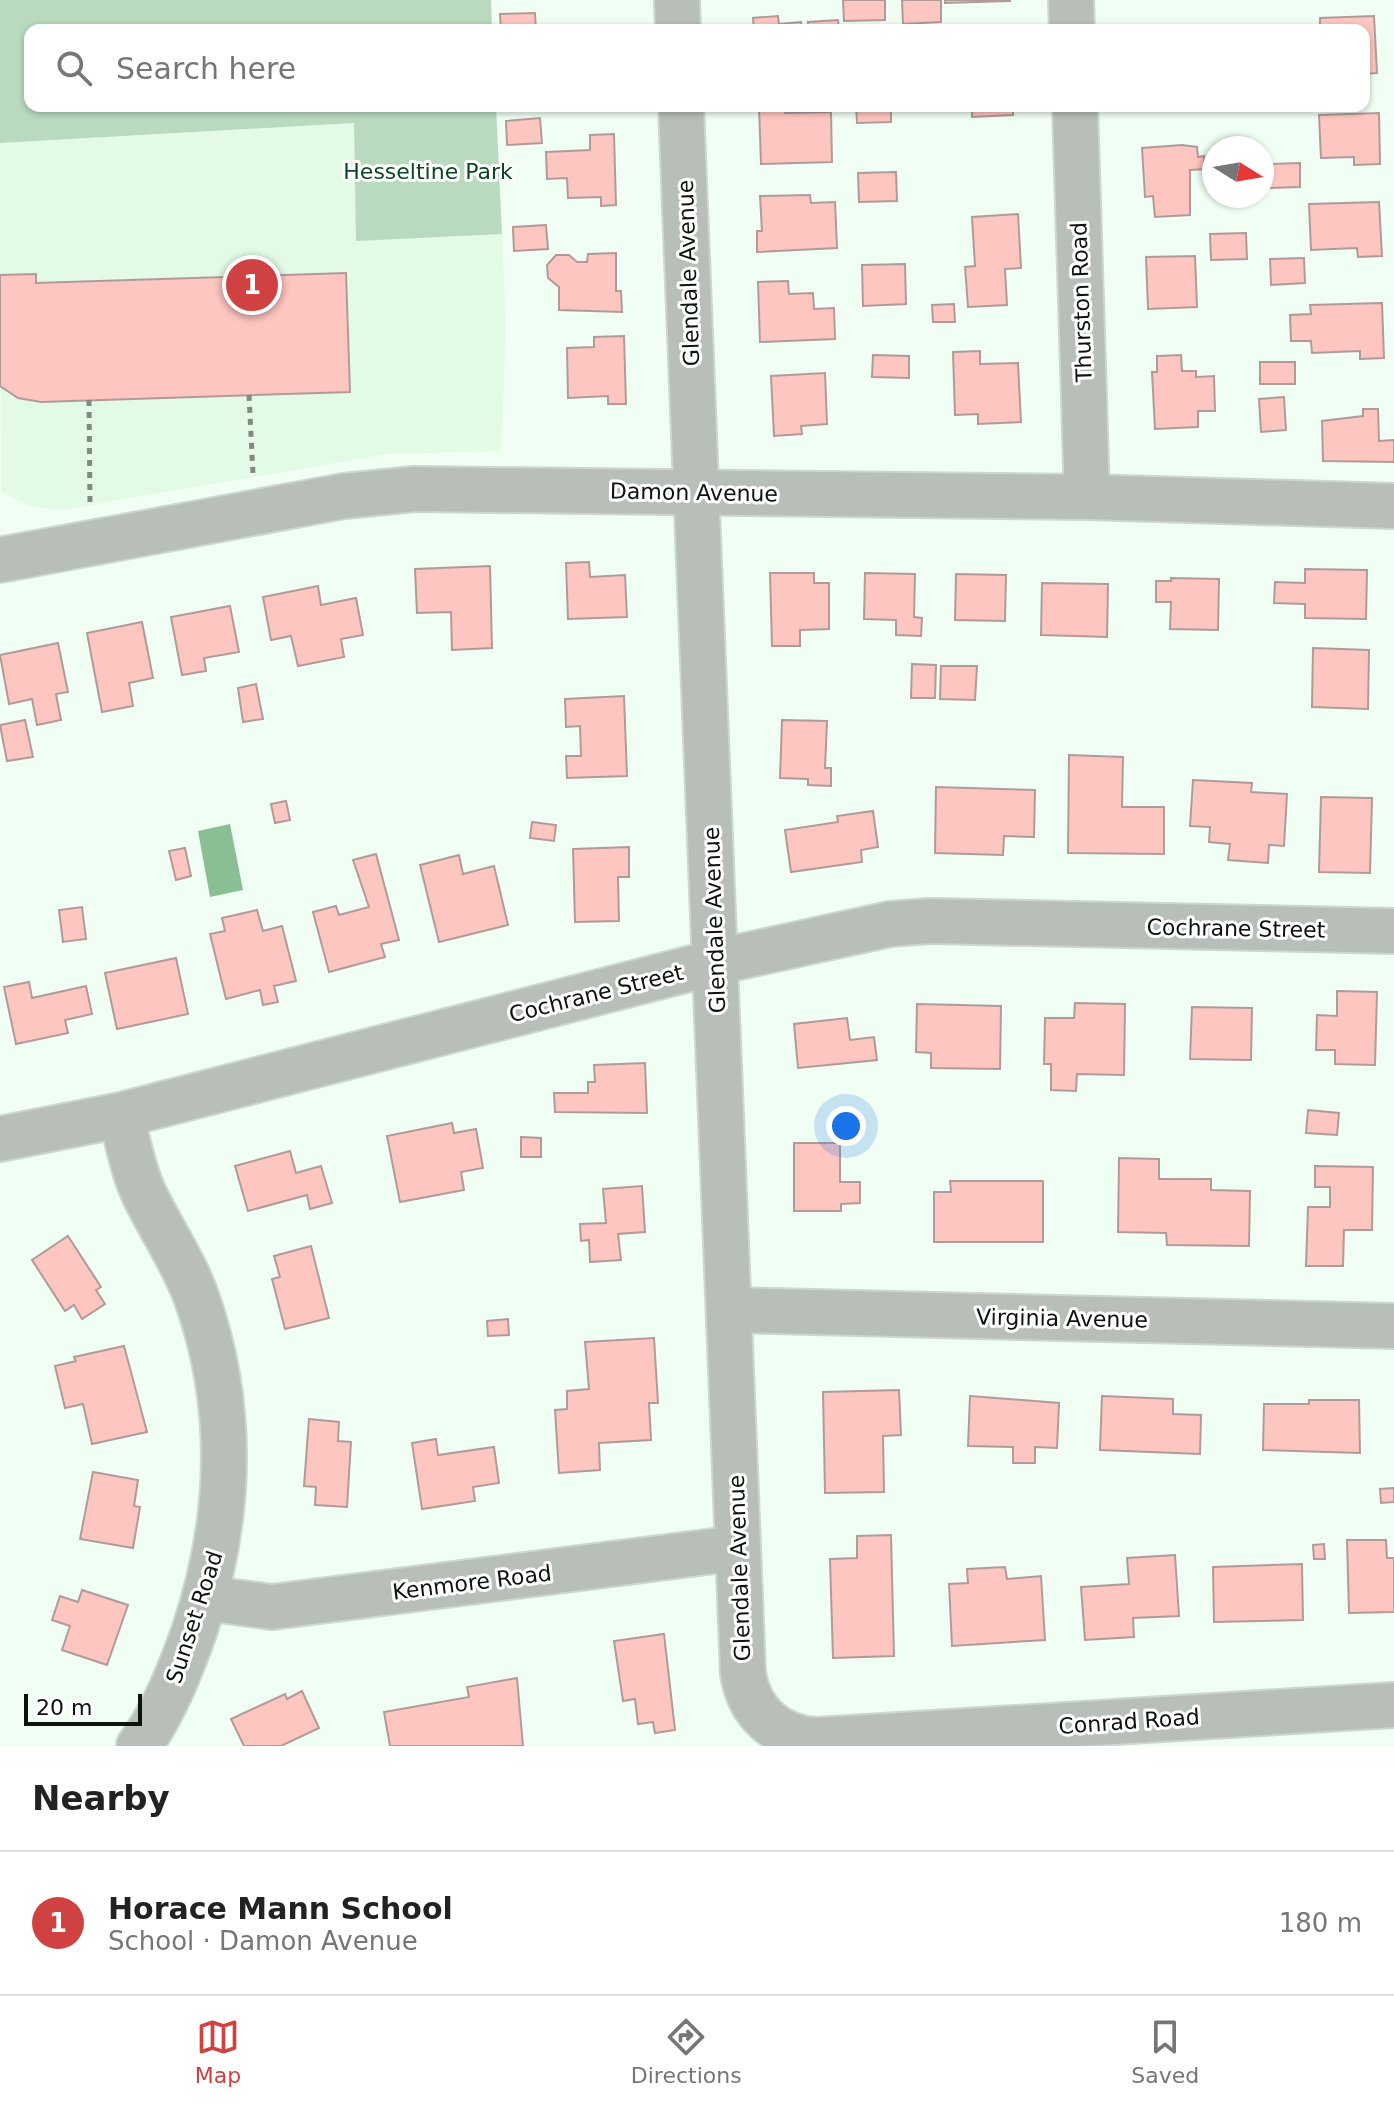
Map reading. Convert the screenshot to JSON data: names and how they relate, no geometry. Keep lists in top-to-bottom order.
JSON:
{
  "streets": {
    "street": [
      "Glendale Avenue",
      "Thurston Road",
      "Damon Avenue",
      "Cochrane Street",
      "Virginia Avenue",
      "Kenmore Road",
      "Sunset Road",
      "Conrad Road"
    ]
  },
  "crossings": [
    ["Glendale Avenue", "Damon Avenue"],
    ["Glendale Avenue", "Cochrane Street"],
    ["Glendale Avenue", "Virginia Avenue"],
    ["Glendale Avenue", "Kenmore Road"],
    ["Glendale Avenue", "Conrad Road"],
    ["Thurston Road", "Damon Avenue"],
    ["Cochrane Street", "Sunset Road"],
    ["Kenmore Road", "Sunset Road"]
  ],
  "parks": ["Hesseltine Park"],
  "scale_bar": "20 m",
  "north": "right",
  "page": {
    "search": "Search here",
    "pins": "1",
    "scale": "20 m",
    "heading": "Nearby",
    "list": [
      {
        "mark": "1",
        "name": "Horace Mann School",
        "note": "School · Damon Avenue",
        "value": "180 m"
      }
    ],
    "nav": ["Map", "Directions", "Saved"]
  }
}
